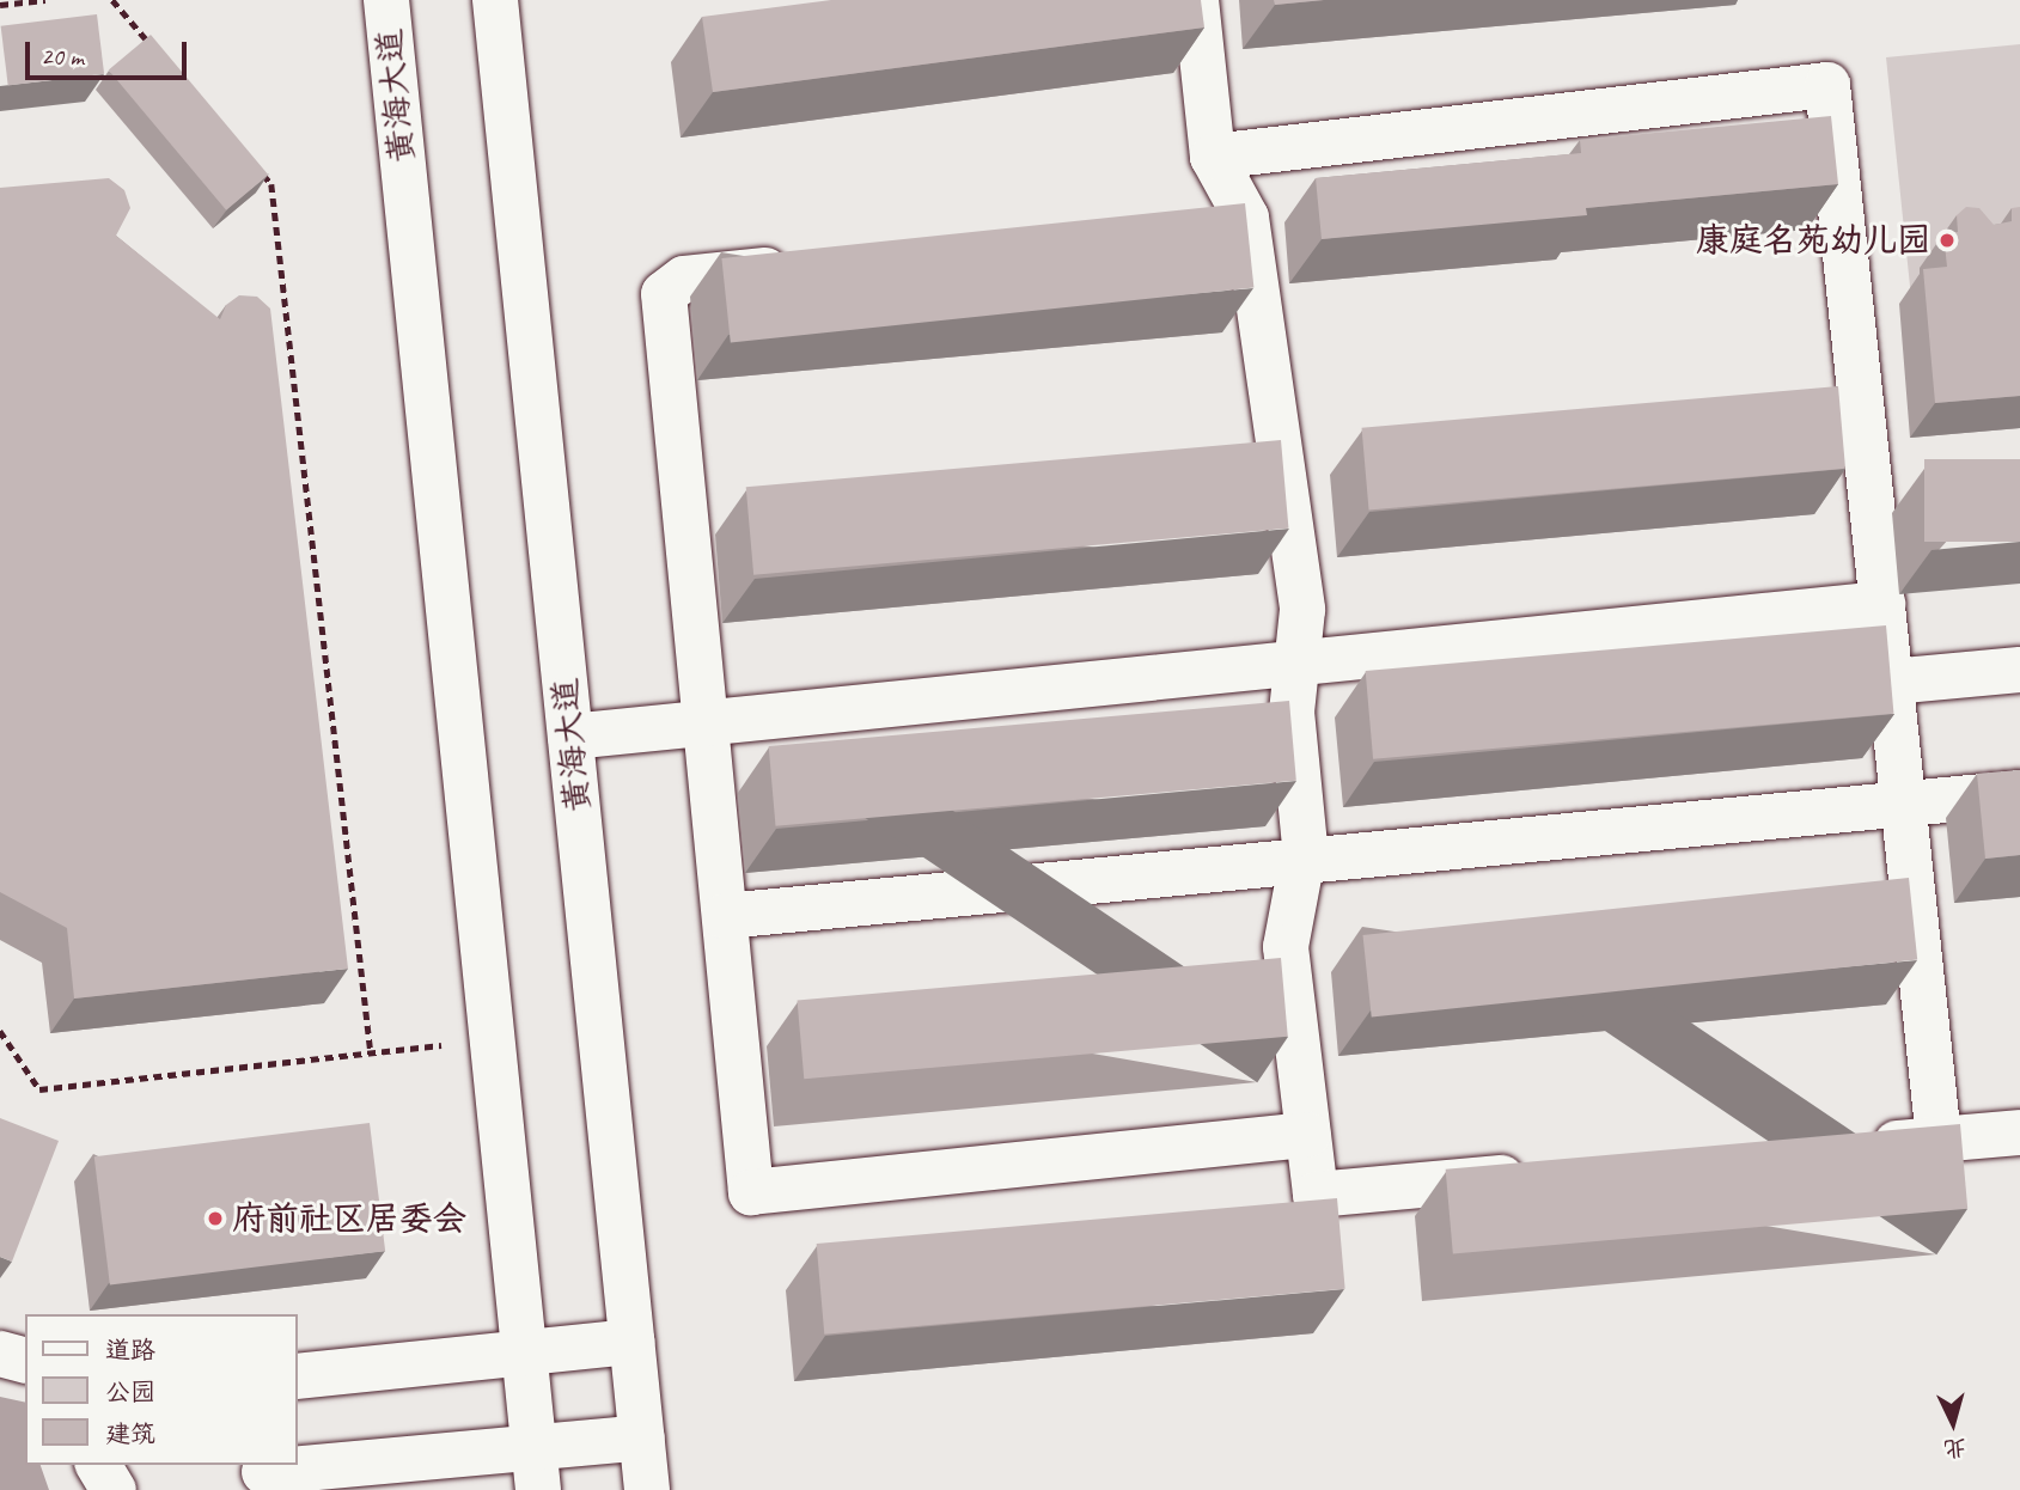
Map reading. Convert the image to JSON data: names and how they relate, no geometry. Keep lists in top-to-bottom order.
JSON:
{
  "streets": {
    "street": ["黄海大道"]
  },
  "places": ["康庭名苑幼儿园", "府前社区居委会"],
  "legend": ["道路", "公园", "建筑"],
  "scale_bar": "20 m",
  "north": "bottom"
}
